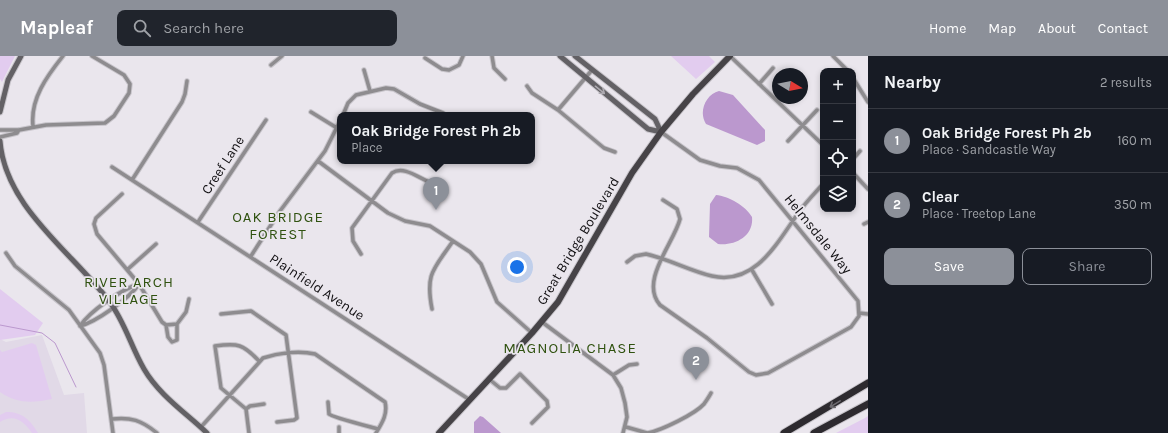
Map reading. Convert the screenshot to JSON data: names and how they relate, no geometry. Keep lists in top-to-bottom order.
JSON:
{
  "streets": {
    "main road": ["Great Bridge Boulevard"],
    "street": ["Creef Lane", "Helmsdale Way", "Plainfield Avenue"]
  },
  "crossings": [
    ["Creef Lane", "Plainfield Avenue"],
    ["Helmsdale Way", "Great Bridge Boulevard"],
    ["Great Bridge Boulevard", "Plainfield Avenue"]
  ],
  "districts": ["OAK BRIDGE FOREST", "RIVER ARCH VILLAGE", "MAGNOLIA CHASE"],
  "north": "right",
  "page": {
    "header": "Mapleaf",
    "search": "Search here",
    "nav": [
      "Home",
      "Map",
      "About",
      "Contact"
    ],
    "heading": ["Nearby", "2 results"],
    "map_buttons": ["+", "−"],
    "list": [
      {
        "mark": "1",
        "name": "Oak Bridge Forest Ph 2b",
        "note": "Place · Sandcastle Way",
        "value": "160 m"
      },
      {
        "mark": "2",
        "name": "Clear",
        "note": "Place · Treetop Lane",
        "value": "350 m"
      }
    ],
    "popup": ["Oak Bridge Forest Ph 2b", "Place"],
    "pins": ["1", "2"],
    "buttons": ["Save", "Share"]
  }
}
